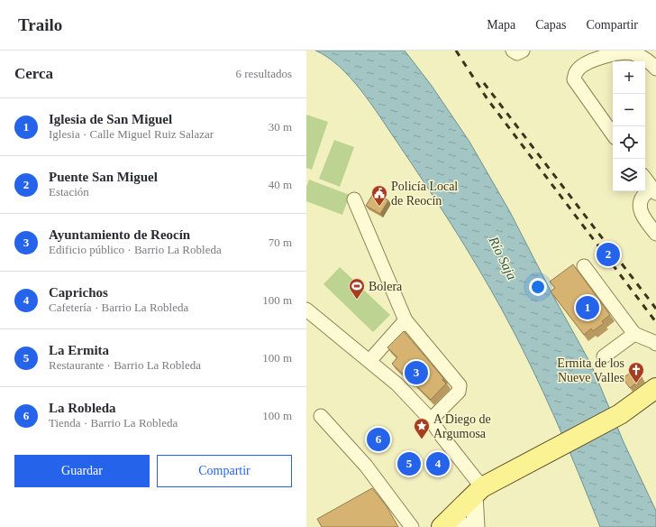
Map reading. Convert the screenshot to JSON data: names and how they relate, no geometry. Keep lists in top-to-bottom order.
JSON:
{
  "water": ["Río Saja"],
  "places": {
    "public building": ["Policía Local de Reocín"],
    "sports": ["Bolera"],
    "church": ["Ermita de los Nueve Valles"],
    "place": ["A Diego de Argumosa"]
  },
  "page": {
    "header": "Trailo",
    "nav": ["Mapa", "Capas", "Compartir"],
    "heading": ["Cerca", "6 resultados"],
    "map_buttons": ["+", "−"],
    "list": [
      {
        "mark": "1",
        "name": "Iglesia de San Miguel",
        "note": "Iglesia · Calle Miguel Ruiz Salazar",
        "value": "30 m"
      },
      {
        "mark": "2",
        "name": "Puente San Miguel",
        "note": "Estación",
        "value": "40 m"
      },
      {
        "mark": "3",
        "name": "Ayuntamiento de Reocín",
        "note": "Edificio público · Barrio La Robleda",
        "value": "70 m"
      },
      {
        "mark": "4",
        "name": "Caprichos",
        "note": "Cafetería · Barrio La Robleda",
        "value": "100 m"
      },
      {
        "mark": "5",
        "name": "La Ermita",
        "note": "Restaurante · Barrio La Robleda",
        "value": "100 m"
      },
      {
        "mark": "6",
        "name": "La Robleda",
        "note": "Tienda · Barrio La Robleda",
        "value": "100 m"
      }
    ],
    "pins": [
      "2",
      "1",
      "3",
      "6",
      "4",
      "5"
    ],
    "buttons": ["Guardar", "Compartir"]
  }
}
